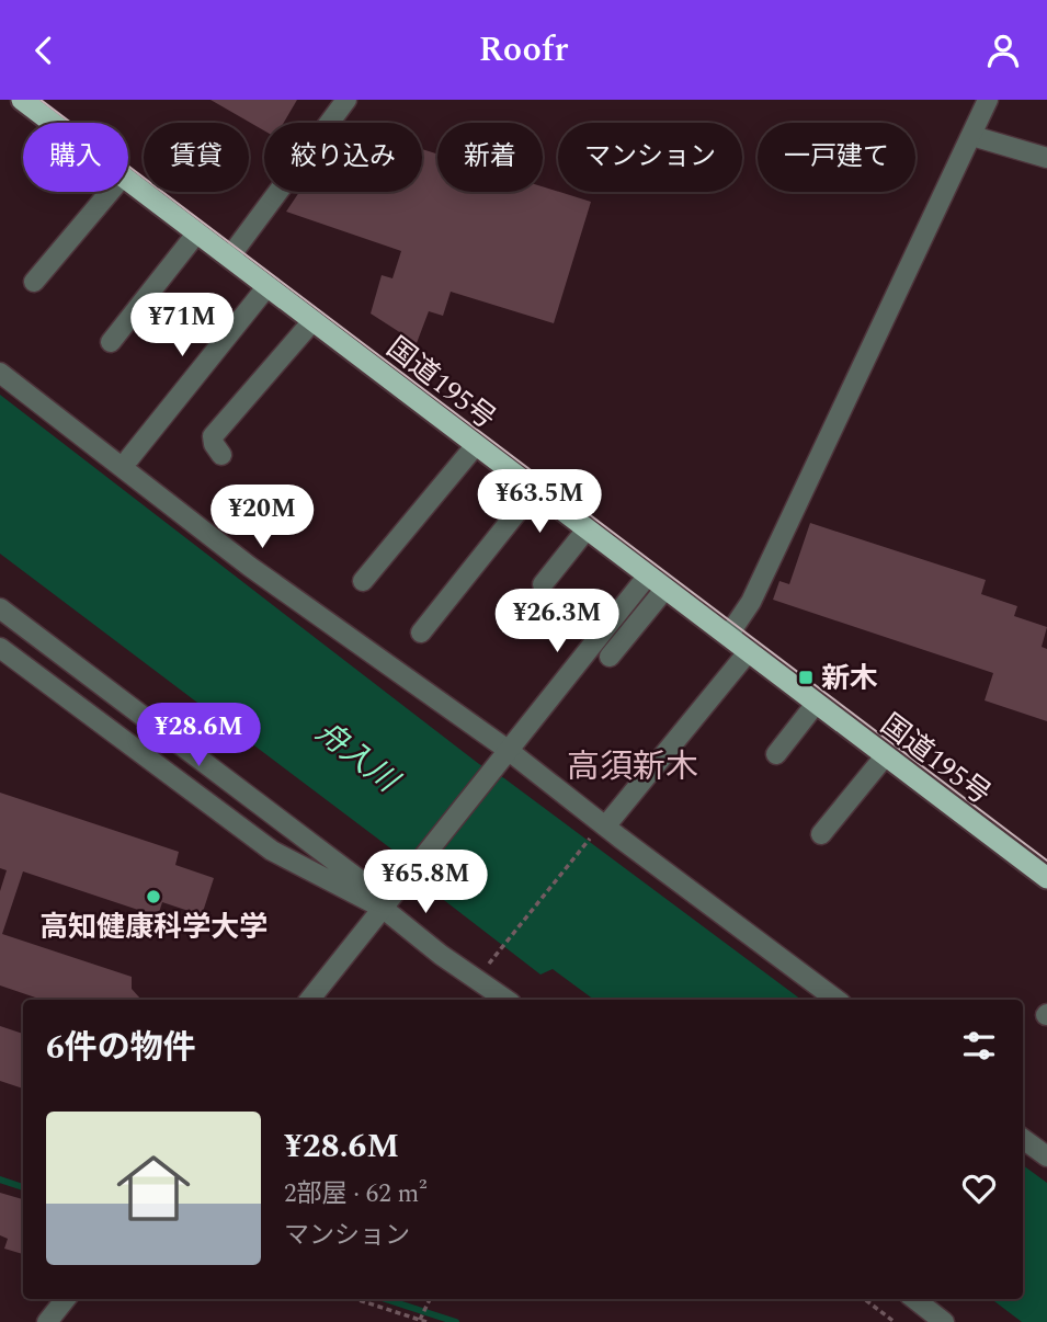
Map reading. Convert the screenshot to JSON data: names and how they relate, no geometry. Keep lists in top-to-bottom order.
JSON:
{
  "streets": {
    "highway": ["国道195号"]
  },
  "districts": ["高須新木"],
  "water": ["舟入川"],
  "places": {
    "transit": ["新木"],
    "other": ["高知健康科学大学"]
  },
  "page": {
    "header": "Roofr",
    "chip": [
      "購入",
      "賃貸",
      "絞り込み",
      "新着",
      "マンション",
      "一戸建て"
    ],
    "price": [
      "¥71M",
      "¥63.5M",
      "¥20M",
      "¥26.3M",
      "¥28.6M",
      "¥65.8M"
    ],
    "heading": "6件の物件",
    "list": [
      {
        "name": "¥28.6M",
        "note": "2部屋 · 62 m² · マンション"
      }
    ]
  }
}
